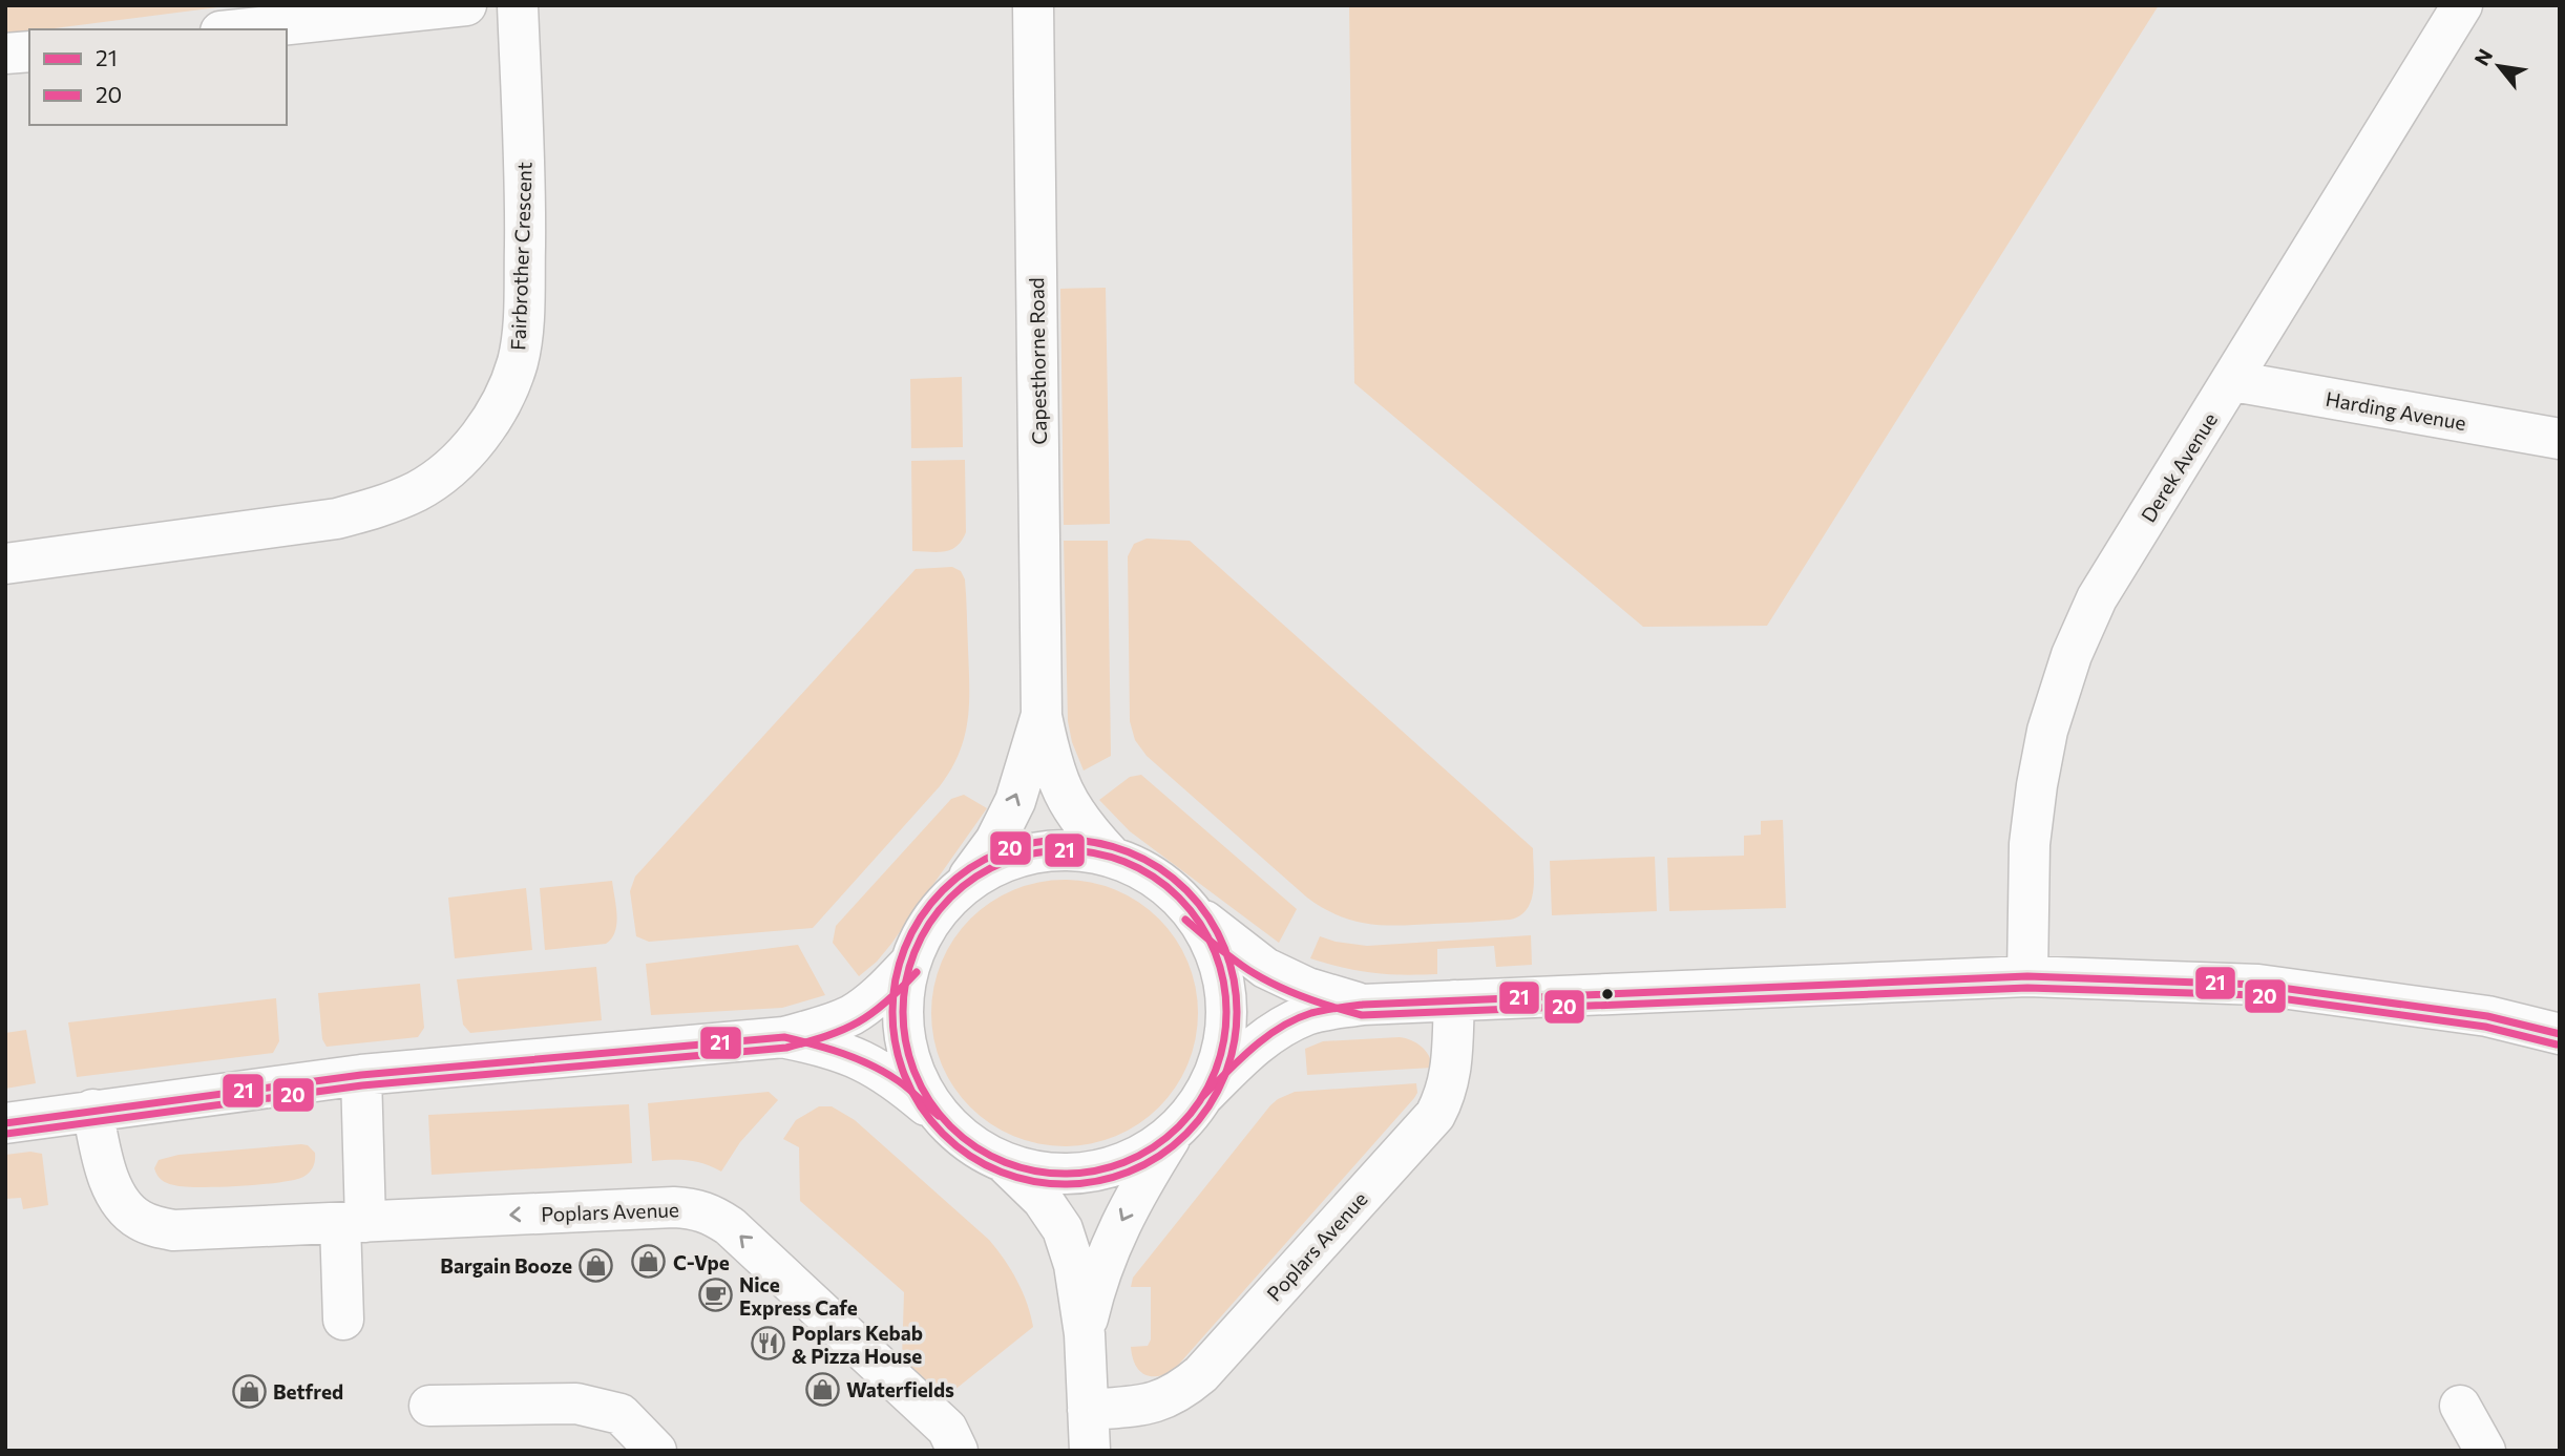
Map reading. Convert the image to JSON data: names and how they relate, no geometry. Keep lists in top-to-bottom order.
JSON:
{
  "streets": {
    "street": [
      "Fairbrother Crescent",
      "Capesthorne Road",
      "Harding Avenue",
      "Derek Avenue",
      "Poplars Avenue"
    ]
  },
  "crossings": [
    ["Harding Avenue", "Derek Avenue"]
  ],
  "places": {
    "shop": [
      "C-Vpe",
      "Bargain Booze",
      "Waterfields",
      "Betfred"
    ],
    "cafe": ["Nice Express Cafe"],
    "restaurant": ["Poplars Kebab & Pizza House"]
  },
  "lines": ["transit line 20", "transit line 21"],
  "legend": ["21", "20"],
  "north": "top left"
}
